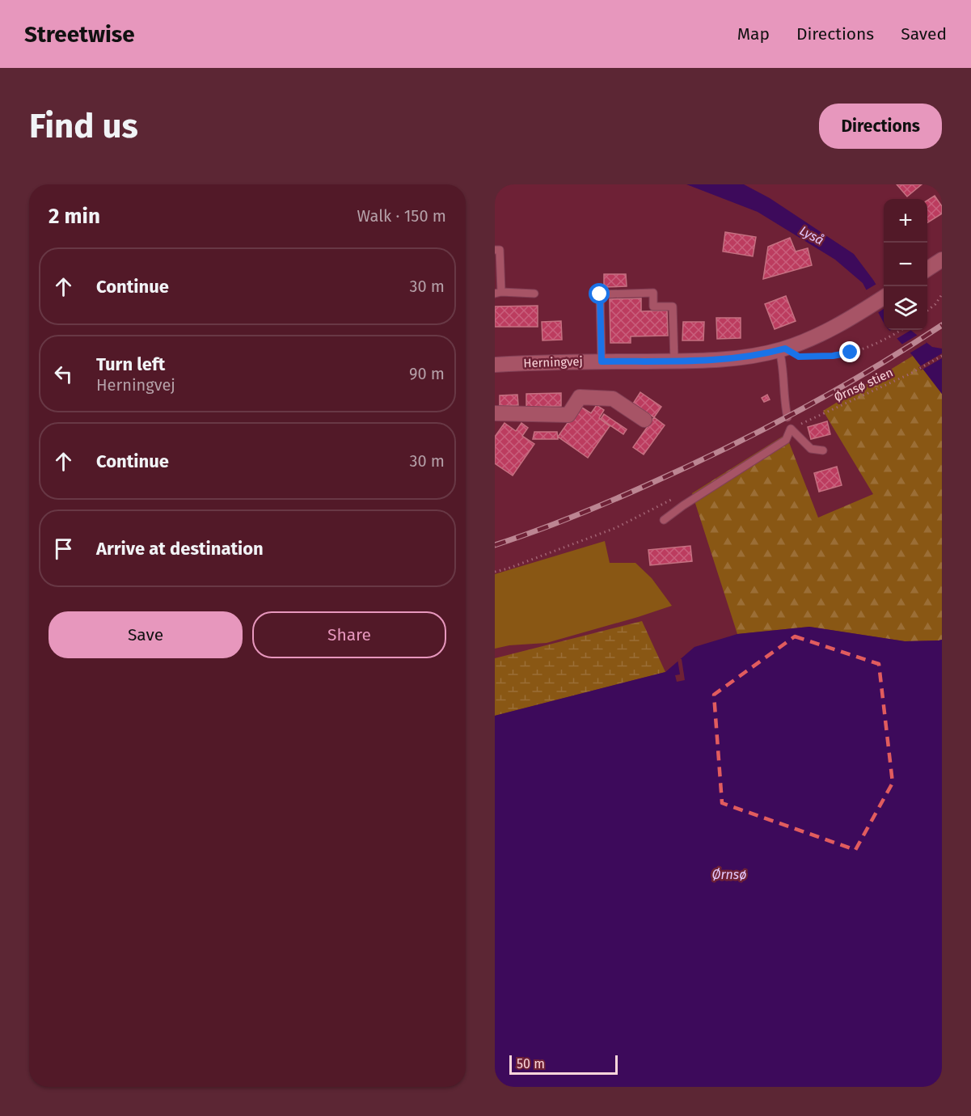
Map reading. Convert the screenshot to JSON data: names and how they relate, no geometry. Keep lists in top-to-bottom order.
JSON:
{
  "streets": {
    "street": ["Herningvej"],
    "path": ["Ørnsø stien"]
  },
  "water": ["Lyså", "Ørnsø"],
  "scale_bar": "50 m",
  "page": {
    "header": "Streetwise",
    "nav": ["Map", "Directions", "Saved"],
    "buttons": [
      "Directions",
      ["Save", "Share"]
    ],
    "title": "Find us",
    "heading": ["2 min", "Walk · 150 m"],
    "map_buttons": ["+", "−"],
    "list": [
      ["Continue", "30 m"],
      ["Turn left", "Herningvej", "90 m"],
      ["Continue", "30 m"],
      "Arrive at destination"
    ],
    "scale": "50 m"
  }
}
